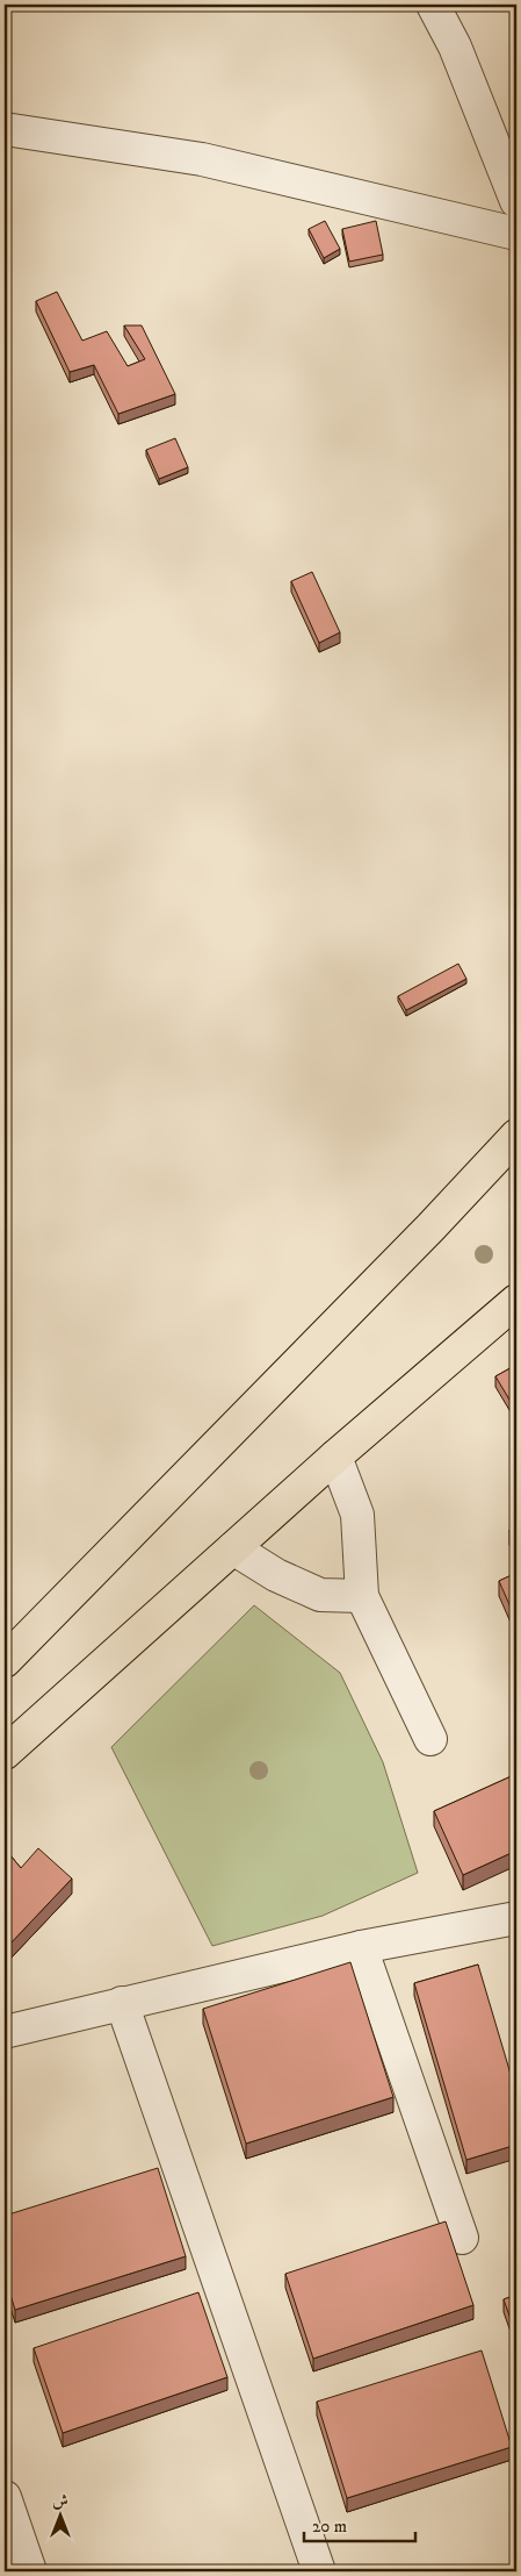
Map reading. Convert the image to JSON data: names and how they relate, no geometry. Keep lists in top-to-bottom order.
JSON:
{
  "scale_bar": "20 m",
  "north": "top"
}
